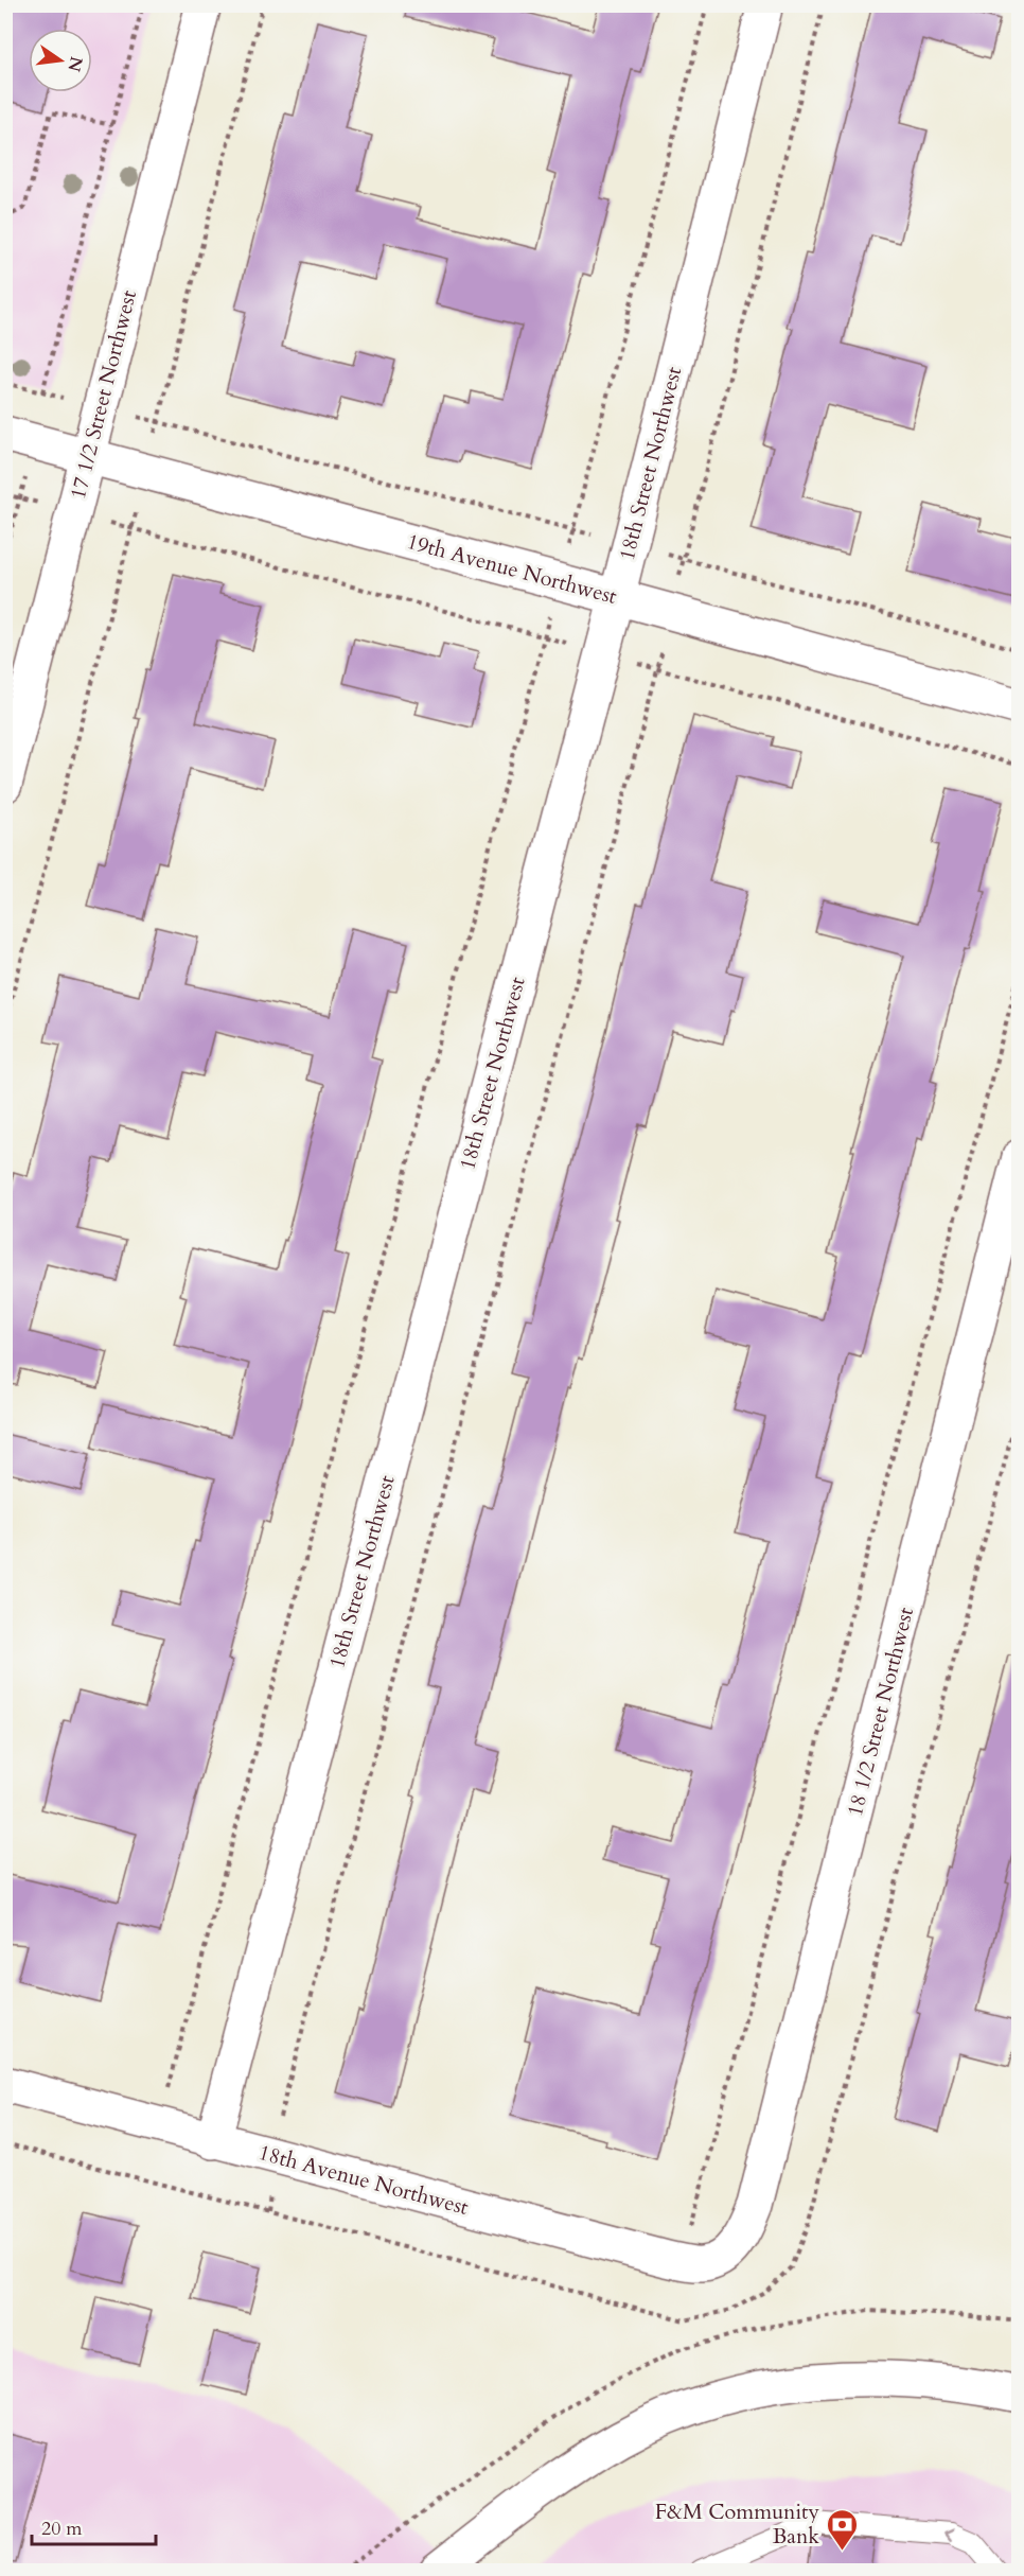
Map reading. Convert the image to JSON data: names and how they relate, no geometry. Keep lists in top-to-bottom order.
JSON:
{
  "streets": {
    "street": [
      "17 1/2 Street Northwest",
      "18th Street Northwest",
      "19th Avenue Northwest",
      "18 1/2 Street Northwest",
      "18th Avenue Northwest"
    ]
  },
  "crossings": [
    ["17 1/2 Street Northwest", "19th Avenue Northwest"],
    ["18th Street Northwest", "19th Avenue Northwest"],
    ["18th Street Northwest", "18th Avenue Northwest"],
    ["18 1/2 Street Northwest", "18th Avenue Northwest"]
  ],
  "places": {
    "bank": ["F&M Community Bank"]
  },
  "scale_bar": "20 m",
  "north": "right"
}
